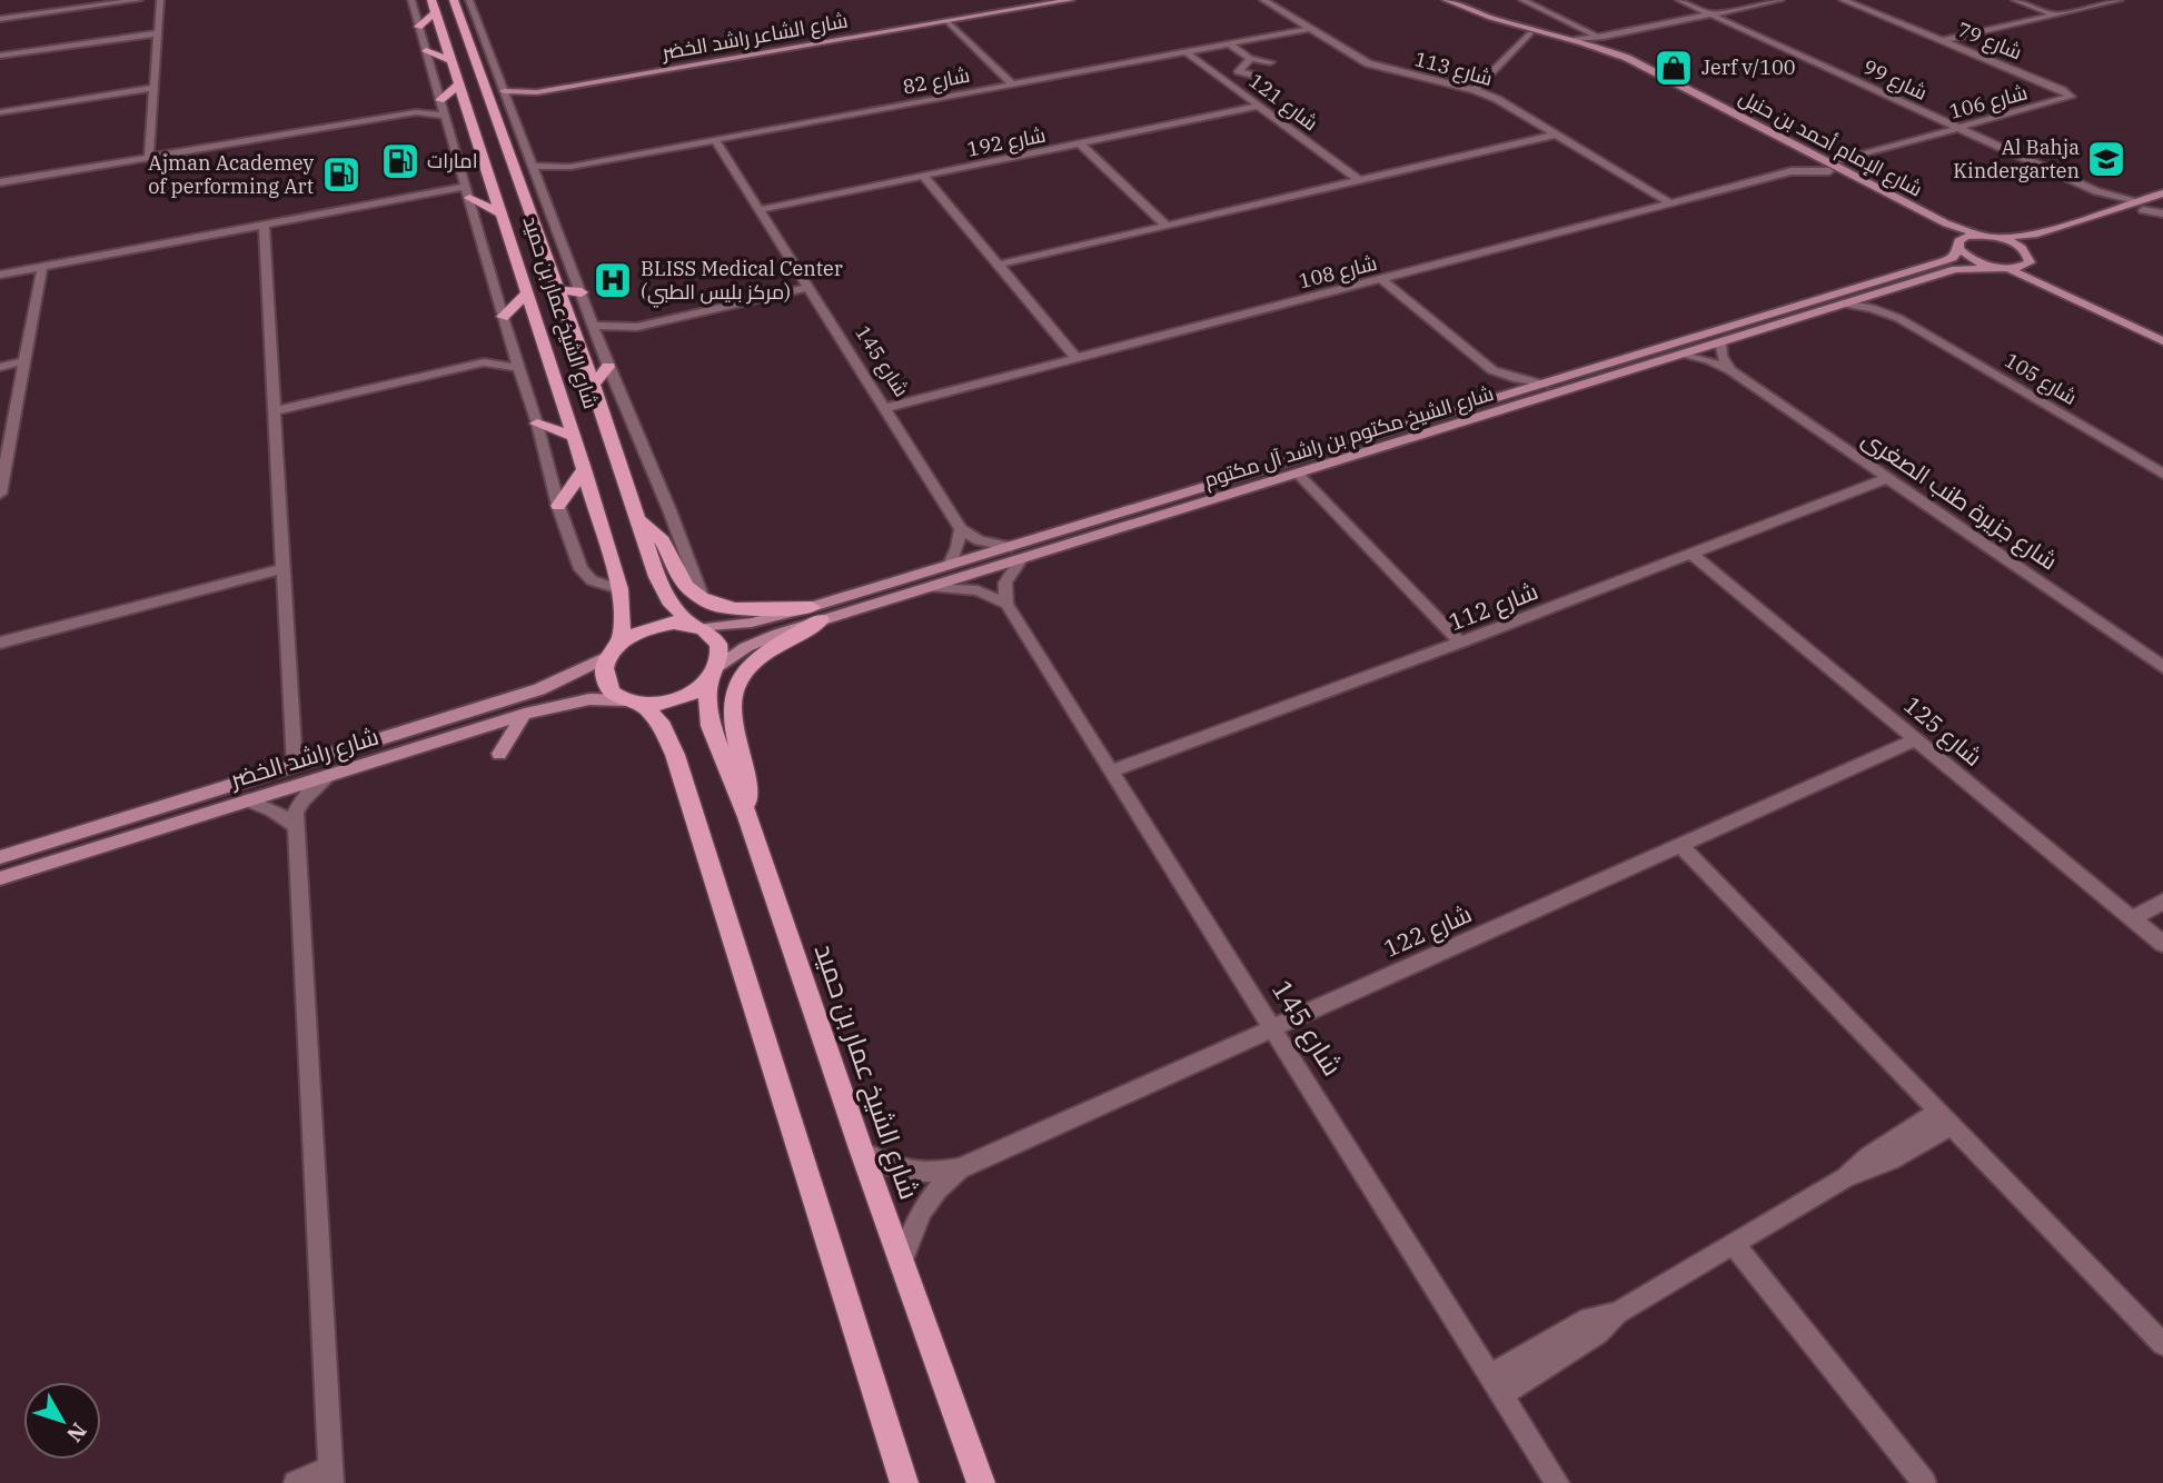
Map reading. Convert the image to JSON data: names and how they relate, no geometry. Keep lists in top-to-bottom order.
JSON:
{
  "streets": {
    "main road": ["شارع الشيخ عمار بن حميد"],
    "street": [
      "شارع الشاعر راشد الخضر",
      "شارع 79",
      "شارع 113",
      "شارع 99",
      "شارع 82",
      "شارع 121",
      "شارع 106",
      "شارع 192",
      "شارع الإمام أحمد بن حنبل",
      "شارع 108",
      "شارع 145",
      "شارع 105",
      "شارع الشيخ مكتوم بن راشد آل مكتوم",
      "شارع جزيرة طنب الصغرى",
      "شارع 112",
      "شارع 125",
      "شارع راشد الخضر",
      "شارع 122"
    ]
  },
  "crossings": [
    ["شارع 79", "شارع 106"],
    ["شارع 113", "شارع 82"],
    ["شارع 113", "شارع 108"],
    ["شارع 99", "شارع 106"],
    ["شارع 82", "شارع 121"],
    ["شارع 82", "شارع 145"],
    ["شارع 121", "شارع 192"],
    ["شارع 106", "شارع الإمام أحمد بن حنبل"],
    ["شارع 106", "شارع 108"],
    ["شارع 192", "شارع 145"],
    ["شارع الإمام أحمد بن حنبل", "شارع 108"],
    ["شارع الإمام أحمد بن حنبل", "شارع الشيخ مكتوم بن راشد آل مكتوم"],
    ["شارع 108", "شارع 145"],
    ["شارع الشيخ عمار بن حميد", "شارع الشيخ مكتوم بن راشد آل مكتوم"],
    ["شارع الشيخ عمار بن حميد", "شارع راشد الخضر"],
    ["شارع الشيخ عمار بن حميد", "شارع 122"],
    ["شارع 145", "شارع 112"],
    ["شارع 145", "شارع 122"],
    ["شارع 105", "شارع الشيخ مكتوم بن راشد آل مكتوم"],
    ["شارع الشيخ مكتوم بن راشد آل مكتوم", "شارع جزيرة طنب الصغرى"],
    ["شارع الشيخ مكتوم بن راشد آل مكتوم", "شارع راشد الخضر"],
    ["شارع جزيرة طنب الصغرى", "شارع 112"],
    ["شارع 112", "شارع 125"],
    ["شارع 125", "شارع 122"]
  ],
  "places": {
    "shop": ["Jerf v/100"],
    "school or university": ["Al Bahja Kindergarten"],
    "fuel station": ["امارات", "Ajman Academey of performing Art"],
    "hospital": ["BLISS Medical Center (مركز بليس الطبي)"]
  },
  "north": "bottom right"
}
